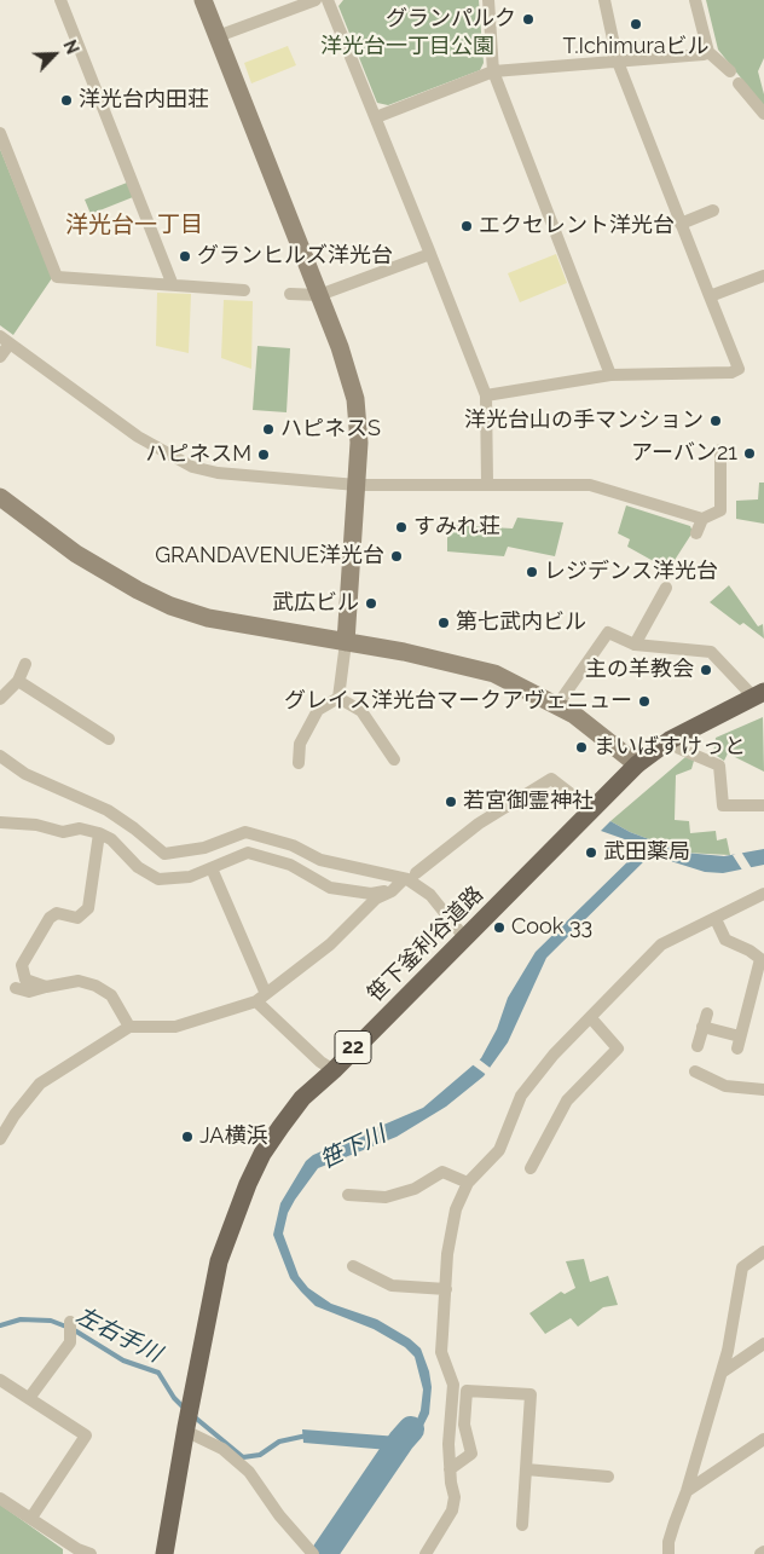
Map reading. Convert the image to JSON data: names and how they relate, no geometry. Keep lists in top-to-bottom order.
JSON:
{
  "streets": {
    "main road": ["笹下釜利谷道路", "22"]
  },
  "districts": ["洋光台一丁目"],
  "water": ["笹下川", "左右手川"],
  "parks": ["洋光台一丁目公園"],
  "places": [
    "グランパルク",
    "T.Ichimuraビル",
    "洋光台内田荘",
    "エクセレント洋光台",
    "グランヒルズ洋光台",
    "洋光台山の手マンション",
    "ハピネスS",
    "アーバン21",
    "ハピネスM",
    "すみれ荘",
    "GRANDAVENUE洋光台",
    "レジデンス洋光台",
    "武広ビル",
    "第七武内ビル",
    "主の羊教会",
    "グレイス洋光台マークアヴェニュー",
    "まいばすけっと",
    "若宮御霊神社",
    "武田薬局",
    "Cook 33",
    "JA横浜"
  ],
  "north": "top right"
}
